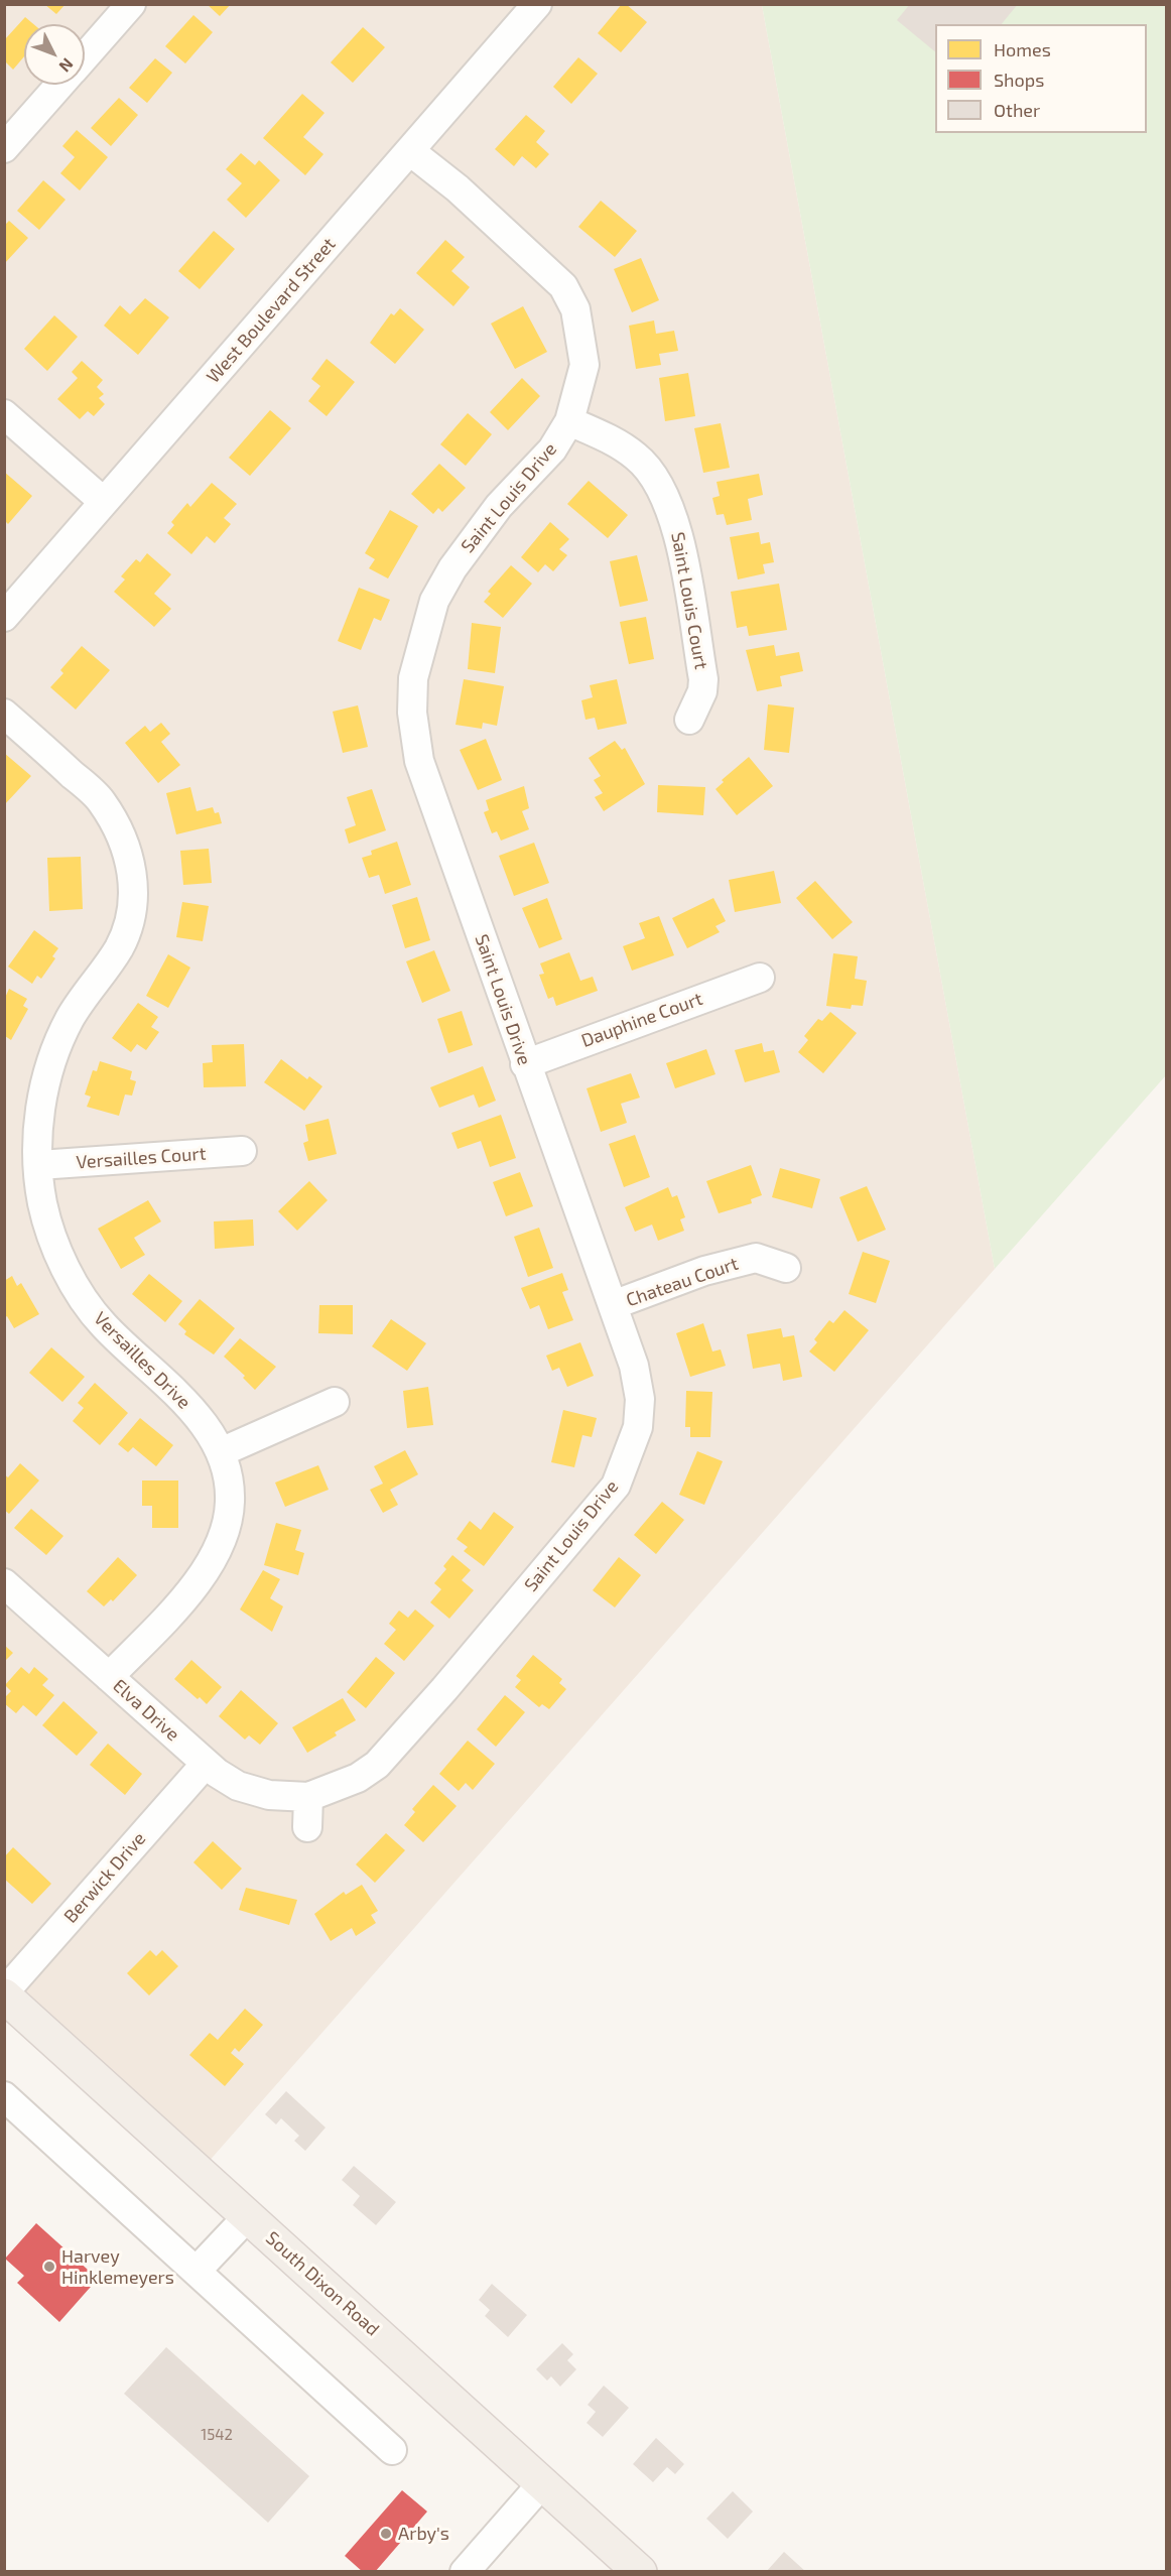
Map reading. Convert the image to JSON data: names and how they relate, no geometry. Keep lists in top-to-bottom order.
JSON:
{
  "streets": {
    "main road": ["South Dixon Road"],
    "street": [
      "West Boulevard Street",
      "Saint Louis Drive",
      "Saint Louis Court",
      "Dauphine Court",
      "Versailles Court",
      "Chateau Court",
      "Versailles Drive",
      "Elva Drive",
      "Berwick Drive"
    ]
  },
  "crossings": [
    ["West Boulevard Street", "Saint Louis Drive"],
    ["Saint Louis Drive", "Saint Louis Court"],
    ["Saint Louis Drive", "Dauphine Court"],
    ["Saint Louis Drive", "Chateau Court"],
    ["Saint Louis Drive", "Elva Drive"],
    ["Versailles Court", "Versailles Drive"],
    ["Versailles Drive", "Elva Drive"],
    ["Elva Drive", "Berwick Drive"],
    ["Berwick Drive", "South Dixon Road"]
  ],
  "places": ["Harvey Hinklemeyers", "Arby's"],
  "house_numbers": ["1542"],
  "legend": ["Homes", "Shops", "Other"],
  "north": "bottom right"
}
